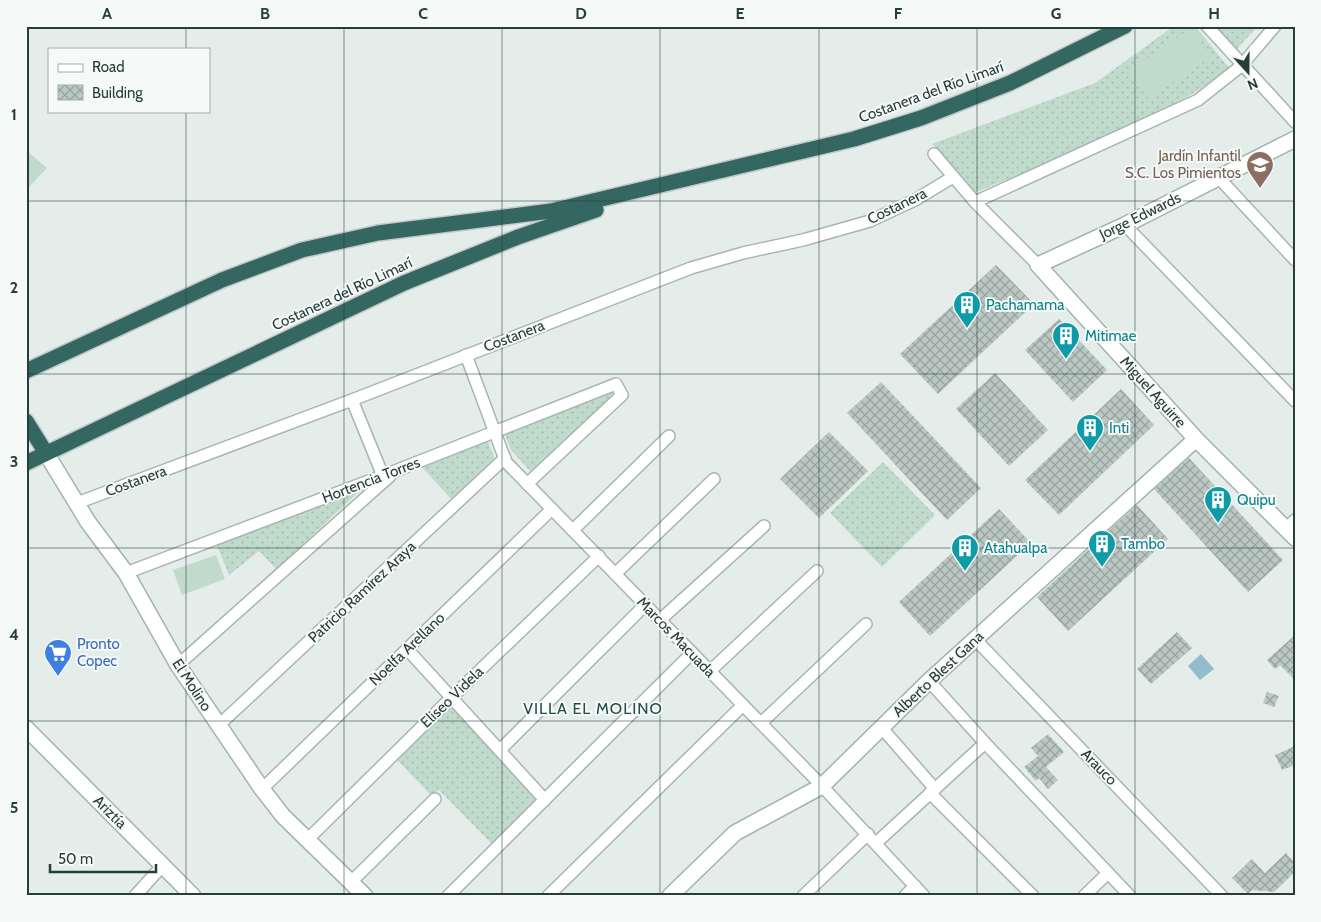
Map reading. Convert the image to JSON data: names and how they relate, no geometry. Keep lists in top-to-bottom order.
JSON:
{
  "streets": {
    "highway": ["Costanera del Río Limarí"],
    "street": [
      "Costanera",
      "Jorge Edwards",
      "Miguel Aguirre",
      "Hortencia Torres",
      "Patricio Ramírez Araya",
      "Marcos Macuada",
      "Noelfa Arellano",
      "Alberto Blest Gana",
      "El Molino",
      "Eliseo Videla",
      "Arauco",
      "Ariztía"
    ]
  },
  "crossings": [
    ["Costanera del Río Limarí", "El Molino"],
    ["Costanera", "Miguel Aguirre"],
    ["Costanera", "Marcos Macuada"],
    ["Costanera", "El Molino"],
    ["Jorge Edwards", "Miguel Aguirre"],
    ["Miguel Aguirre", "Alberto Blest Gana"],
    ["Hortencia Torres", "Marcos Macuada"],
    ["Hortencia Torres", "El Molino"],
    ["Patricio Ramírez Araya", "Marcos Macuada"],
    ["Patricio Ramírez Araya", "El Molino"],
    ["Marcos Macuada", "Noelfa Arellano"],
    ["Marcos Macuada", "Alberto Blest Gana"],
    ["Marcos Macuada", "Eliseo Videla"],
    ["Noelfa Arellano", "El Molino"],
    ["Alberto Blest Gana", "Arauco"],
    ["El Molino", "Eliseo Videla"]
  ],
  "districts": ["VILLA EL MOLINO"],
  "places": {
    "school or university": ["Jardín Infantil S.C. Los Pimientos"],
    "building": [
      "Pachamama",
      "Mitimae",
      "Inti",
      "Quipu",
      "Tambo",
      "Atahualpa"
    ],
    "supermarket": ["Pronto Copec"]
  },
  "legend": ["Road", "Building"],
  "scale_bar": "50 m",
  "north": "bottom",
  "grid": {
    "columns": [
      "A",
      "B",
      "C",
      "D",
      "E",
      "F",
      "G",
      "H"
    ],
    "rows": [
      "1",
      "2",
      "3",
      "4",
      "5"
    ]
  }
}
